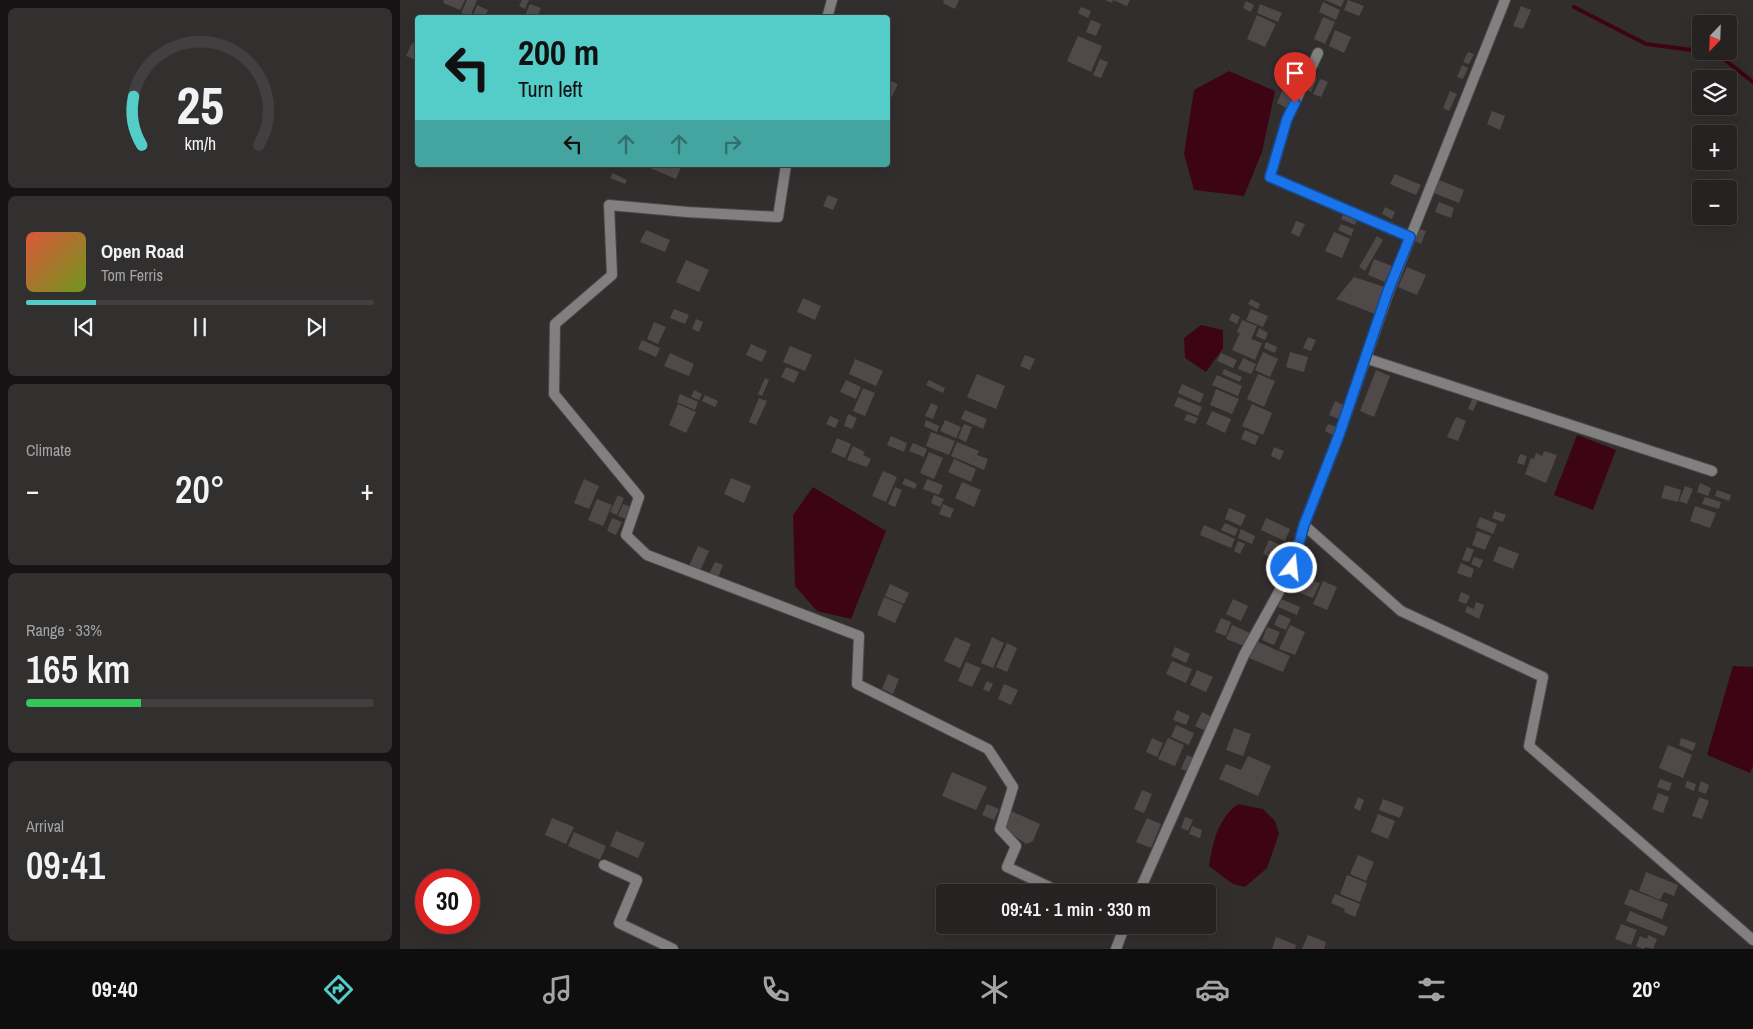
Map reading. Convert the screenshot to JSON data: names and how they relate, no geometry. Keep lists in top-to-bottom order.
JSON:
{
  "north": "bottom left",
  "page": {
    "map_buttons": ["+", "−"],
    "turn": ["200 m", "Turn left"],
    "song": ["Open Road", "Tom Ferris"],
    "tile": [
      "Climate",
      ["Range · 33%", "165 km"],
      ["Arrival", "09:41"]
    ],
    "heat": ["−", "20°", "+"],
    "limit": "30",
    "trip": "09:41 · 1 min · 330 m",
    "tabs": ["09:40", "20°"],
    "gauge": ["25", "km/h"]
  }
}
